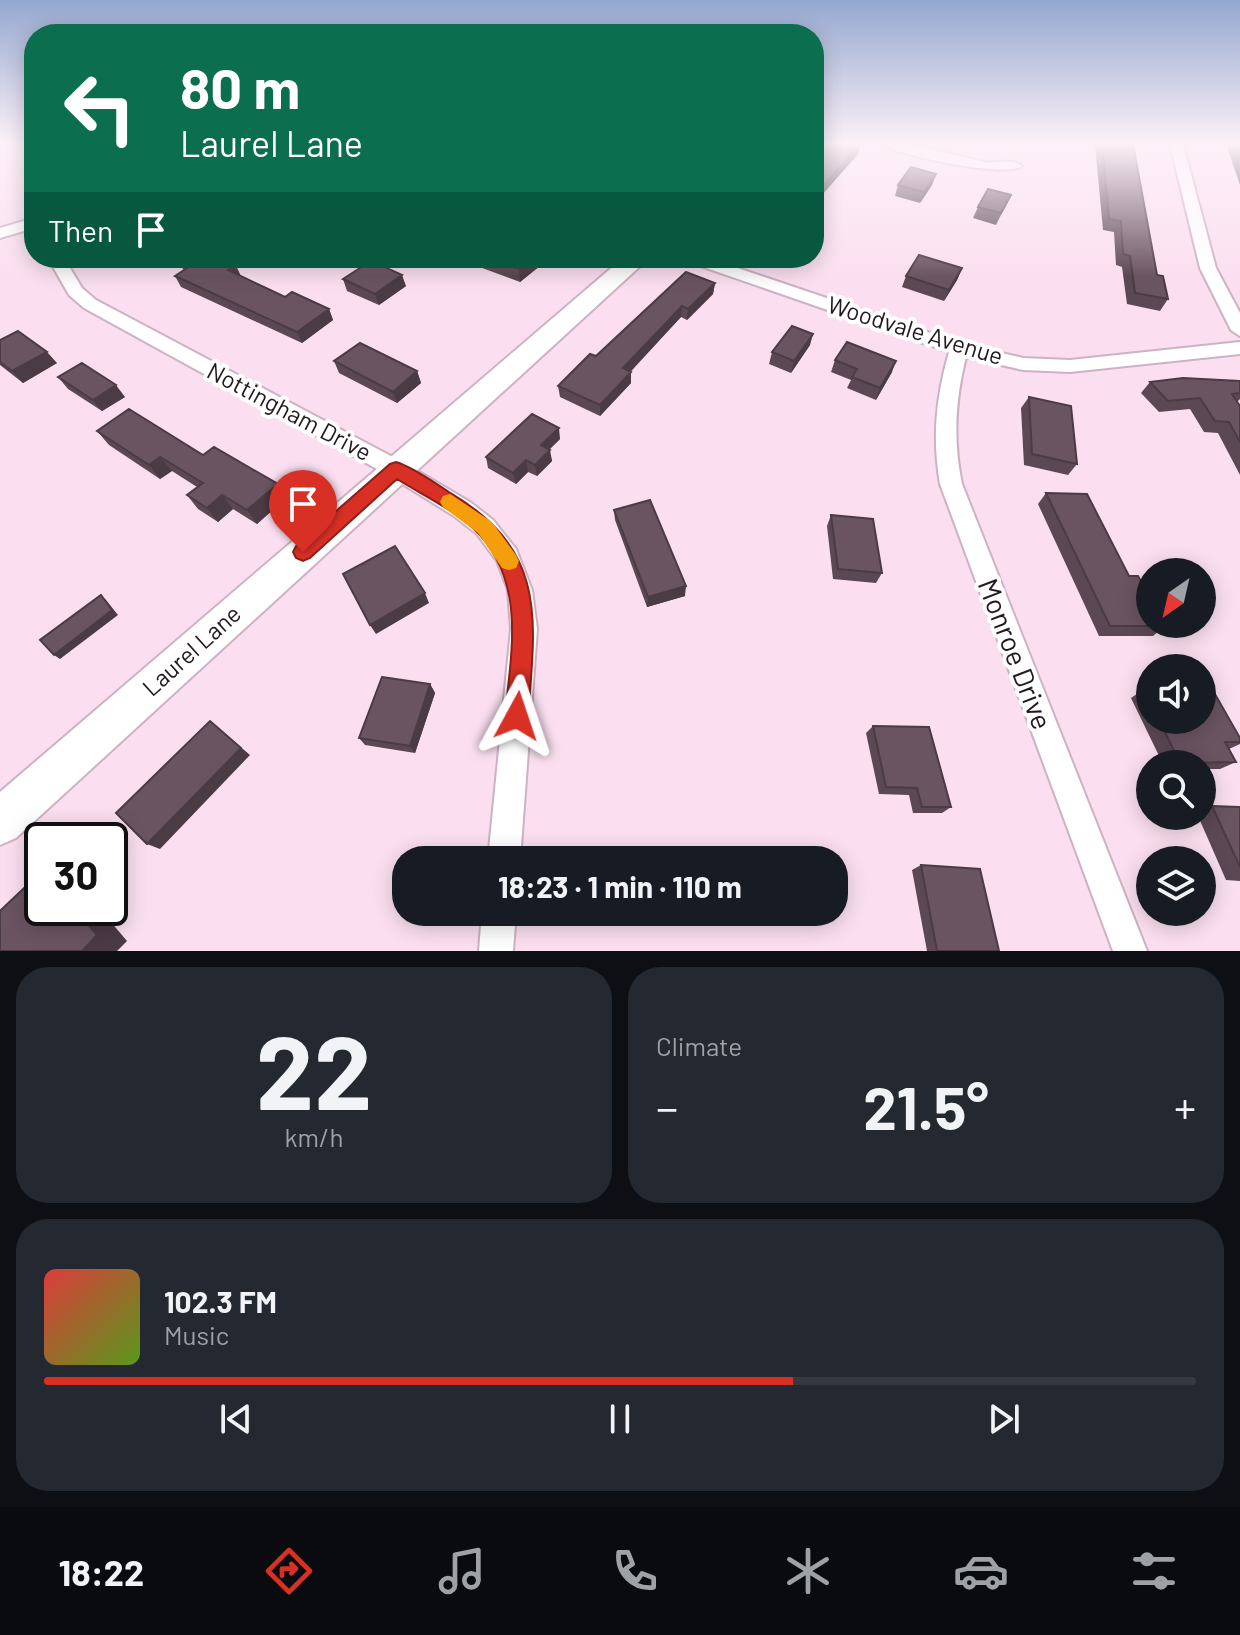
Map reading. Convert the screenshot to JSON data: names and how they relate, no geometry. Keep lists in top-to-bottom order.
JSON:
{
  "streets": {
    "street": [
      "Woodvale Avenue",
      "Nottingham Drive",
      "Laurel Lane",
      "Monroe Drive"
    ]
  },
  "crossings": [
    ["Woodvale Avenue", "Monroe Drive"],
    ["Nottingham Drive", "Laurel Lane"]
  ],
  "north": "bottom left",
  "page": {
    "turn": ["80 m", "Laurel Lane"],
    "then": "Then",
    "limit": "30",
    "trip": "18:23 · 1 min · 110 m",
    "tile": [
      ["22", "km/h"],
      "Climate"
    ],
    "heat": ["−", "21.5°", "+"],
    "song": ["102.3 FM", "Music"],
    "tabs": "18:22"
  }
}
